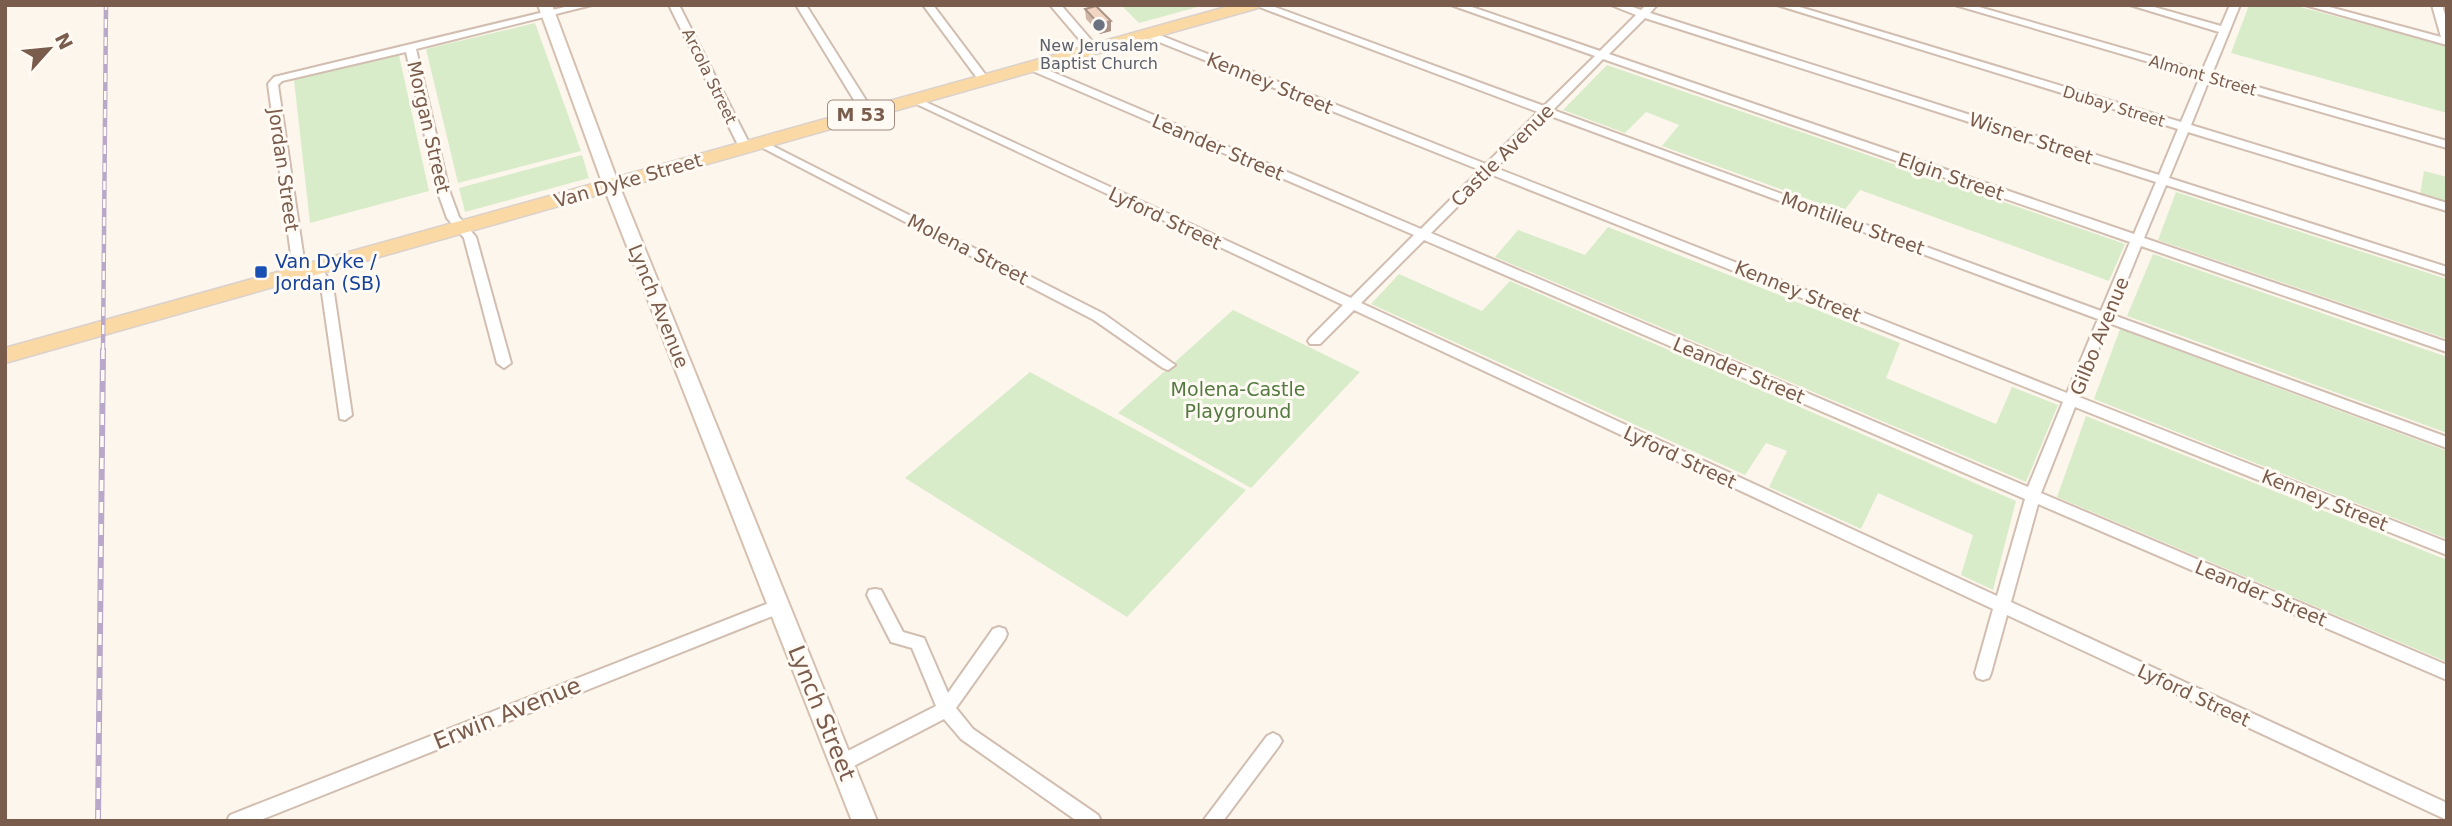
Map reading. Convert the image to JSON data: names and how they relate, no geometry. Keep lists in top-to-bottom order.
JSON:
{
  "streets": {
    "main road": ["M 53", "Van Dyke Street"],
    "street": [
      "Almont Street",
      "Arcola Street",
      "Kenney Street",
      "Dubay Street",
      "Morgan Street",
      "Wisner Street",
      "Leander Street",
      "Castle Avenue",
      "Jordan Street",
      "Elgin Street",
      "Lyford Street",
      "Montilieu Street",
      "Molena Street",
      "Lynch Avenue",
      "Gilbo Avenue",
      "Erwin Avenue",
      "Lynch Street"
    ]
  },
  "crossings": [
    ["Almont Street", "Gilbo Avenue"],
    ["Arcola Street", "Van Dyke Street"],
    ["Arcola Street", "Molena Street"],
    ["Kenney Street", "Castle Avenue"],
    ["Kenney Street", "Van Dyke Street"],
    ["Kenney Street", "Gilbo Avenue"],
    ["Dubay Street", "Gilbo Avenue"],
    ["Morgan Street", "Jordan Street"],
    ["Morgan Street", "Van Dyke Street"],
    ["Wisner Street", "Castle Avenue"],
    ["Wisner Street", "Gilbo Avenue"],
    ["Leander Street", "Castle Avenue"],
    ["Leander Street", "Van Dyke Street"],
    ["Leander Street", "Gilbo Avenue"],
    ["Castle Avenue", "Elgin Street"],
    ["Castle Avenue", "Lyford Street"],
    ["Castle Avenue", "Montilieu Street"],
    ["Jordan Street", "Van Dyke Street"],
    ["Elgin Street", "Gilbo Avenue"],
    ["Van Dyke Street", "Lyford Street"],
    ["Van Dyke Street", "Molena Street"],
    ["Van Dyke Street", "Lynch Avenue"],
    ["Lyford Street", "Gilbo Avenue"],
    ["Montilieu Street", "Gilbo Avenue"],
    ["Lynch Avenue", "Erwin Avenue"],
    ["Lynch Avenue", "Lynch Street"],
    ["Erwin Avenue", "Lynch Street"]
  ],
  "parks": ["Molena-Castle Playground"],
  "places": {
    "other": ["New Jerusalem Baptist Church"],
    "transit": ["Van Dyke / Jordan (SB)"]
  },
  "north": "top right"
}
